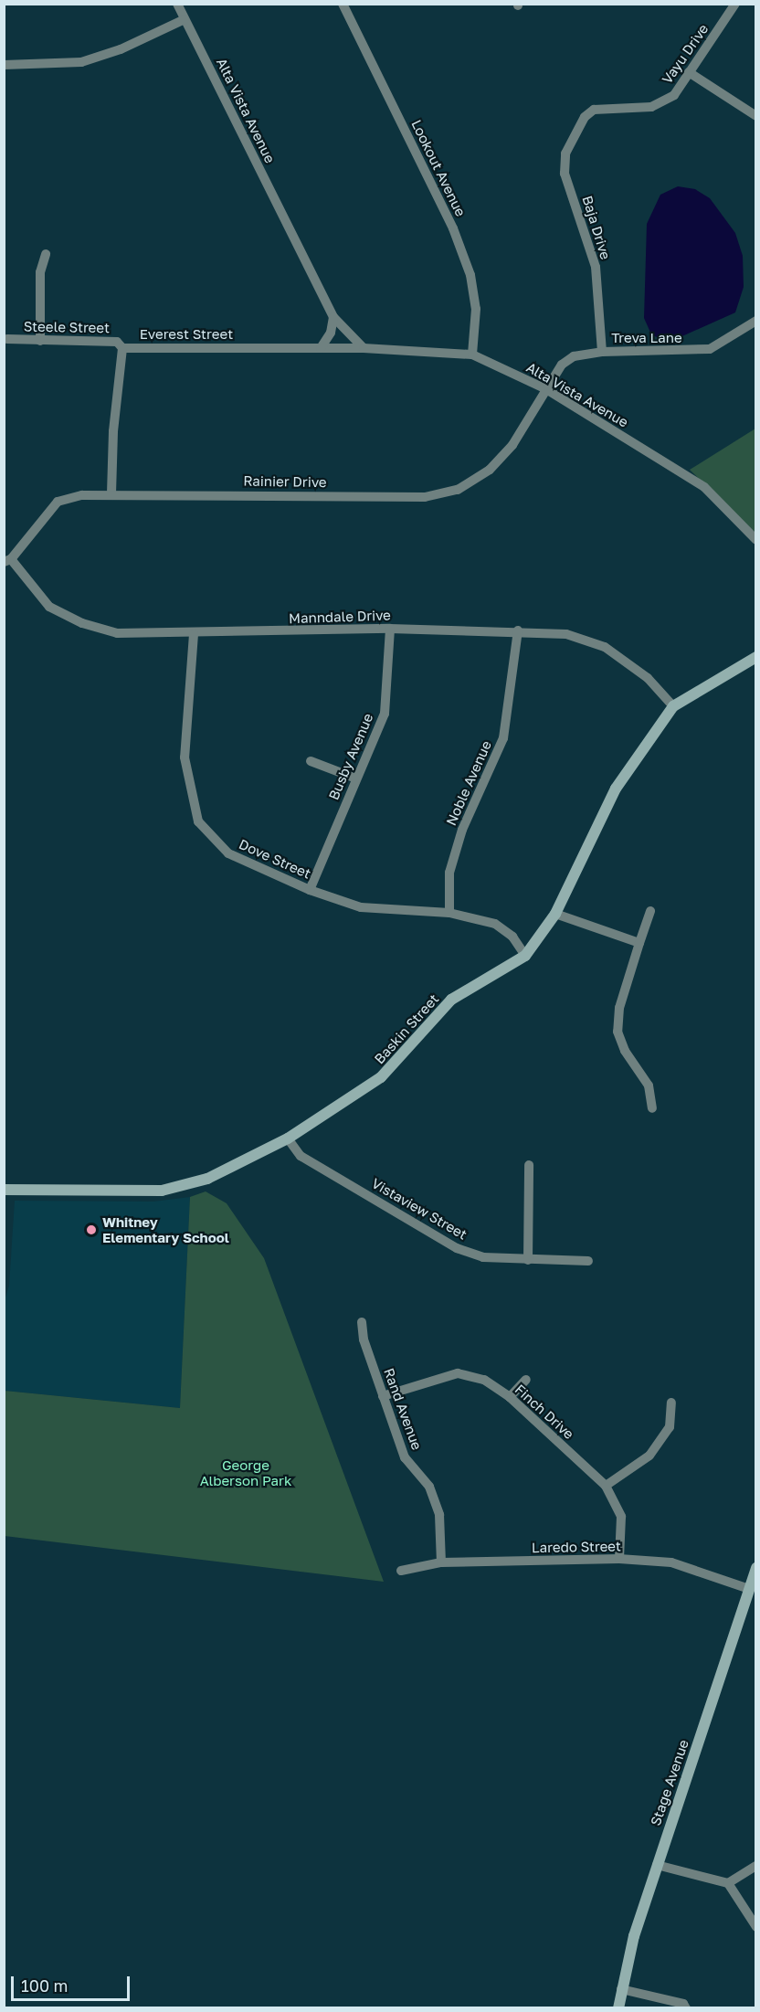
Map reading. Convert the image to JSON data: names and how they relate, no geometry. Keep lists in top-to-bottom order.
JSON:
{
  "streets": {
    "street": [
      "Vayu Drive",
      "Alta Vista Avenue",
      "Lookout Avenue",
      "Baja Drive",
      "Steele Street",
      "Everest Street",
      "Treva Lane",
      "Rainier Drive",
      "Manndale Drive",
      "Busby Avenue",
      "Noble Avenue",
      "Dove Street",
      "Baskin Street",
      "Vistaview Street",
      "Rand Avenue",
      "Finch Drive",
      "Laredo Street",
      "Stage Avenue"
    ]
  },
  "crossings": [
    ["Vayu Drive", "Baja Drive"],
    ["Alta Vista Avenue", "Lookout Avenue"],
    ["Alta Vista Avenue", "Everest Street"],
    ["Alta Vista Avenue", "Treva Lane"],
    ["Alta Vista Avenue", "Rainier Drive"],
    ["Baja Drive", "Treva Lane"],
    ["Steele Street", "Everest Street"],
    ["Everest Street", "Rainier Drive"],
    ["Treva Lane", "Rainier Drive"],
    ["Rainier Drive", "Manndale Drive"],
    ["Manndale Drive", "Busby Avenue"],
    ["Manndale Drive", "Noble Avenue"],
    ["Manndale Drive", "Dove Street"],
    ["Manndale Drive", "Baskin Street"],
    ["Busby Avenue", "Dove Street"],
    ["Noble Avenue", "Dove Street"],
    ["Dove Street", "Baskin Street"],
    ["Baskin Street", "Vistaview Street"],
    ["Rand Avenue", "Finch Drive"],
    ["Rand Avenue", "Laredo Street"],
    ["Finch Drive", "Laredo Street"],
    ["Laredo Street", "Stage Avenue"]
  ],
  "parks": ["George Alberson Park"],
  "places": ["Whitney Elementary School"],
  "scale_bar": "100 m"
}
